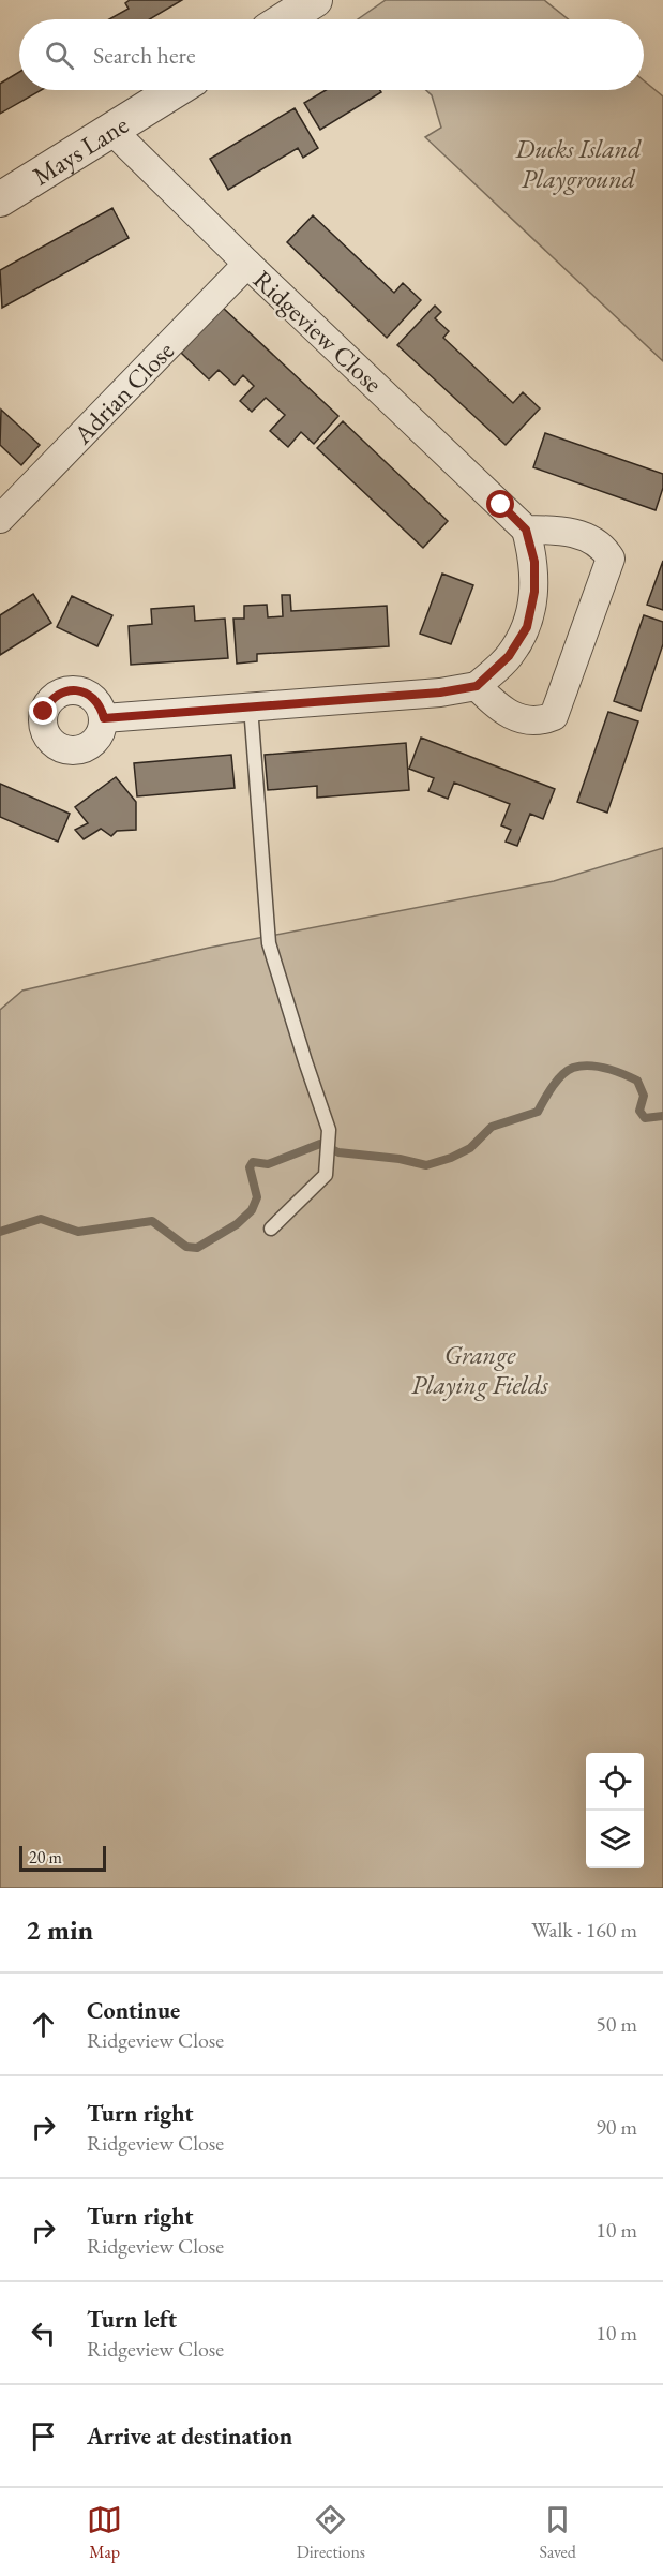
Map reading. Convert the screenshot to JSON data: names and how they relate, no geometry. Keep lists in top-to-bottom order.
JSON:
{
  "streets": {
    "street": ["Mays Lane", "Ridgeview Close", "Adrian Close"]
  },
  "crossings": [
    ["Mays Lane", "Ridgeview Close"],
    ["Ridgeview Close", "Adrian Close"]
  ],
  "parks": ["Ducks Island Playground", "Grange Playing Fields"],
  "scale_bar": "20 m",
  "page": {
    "search": "Search here",
    "scale": "20 m",
    "heading": ["2 min", "Walk · 160 m"],
    "list": [
      ["Continue", "Ridgeview Close", "50 m"],
      ["Turn right", "Ridgeview Close", "90 m"],
      ["Turn right", "Ridgeview Close", "10 m"],
      ["Turn left", "Ridgeview Close", "10 m"],
      "Arrive at destination"
    ],
    "nav": ["Map", "Directions", "Saved"]
  }
}
